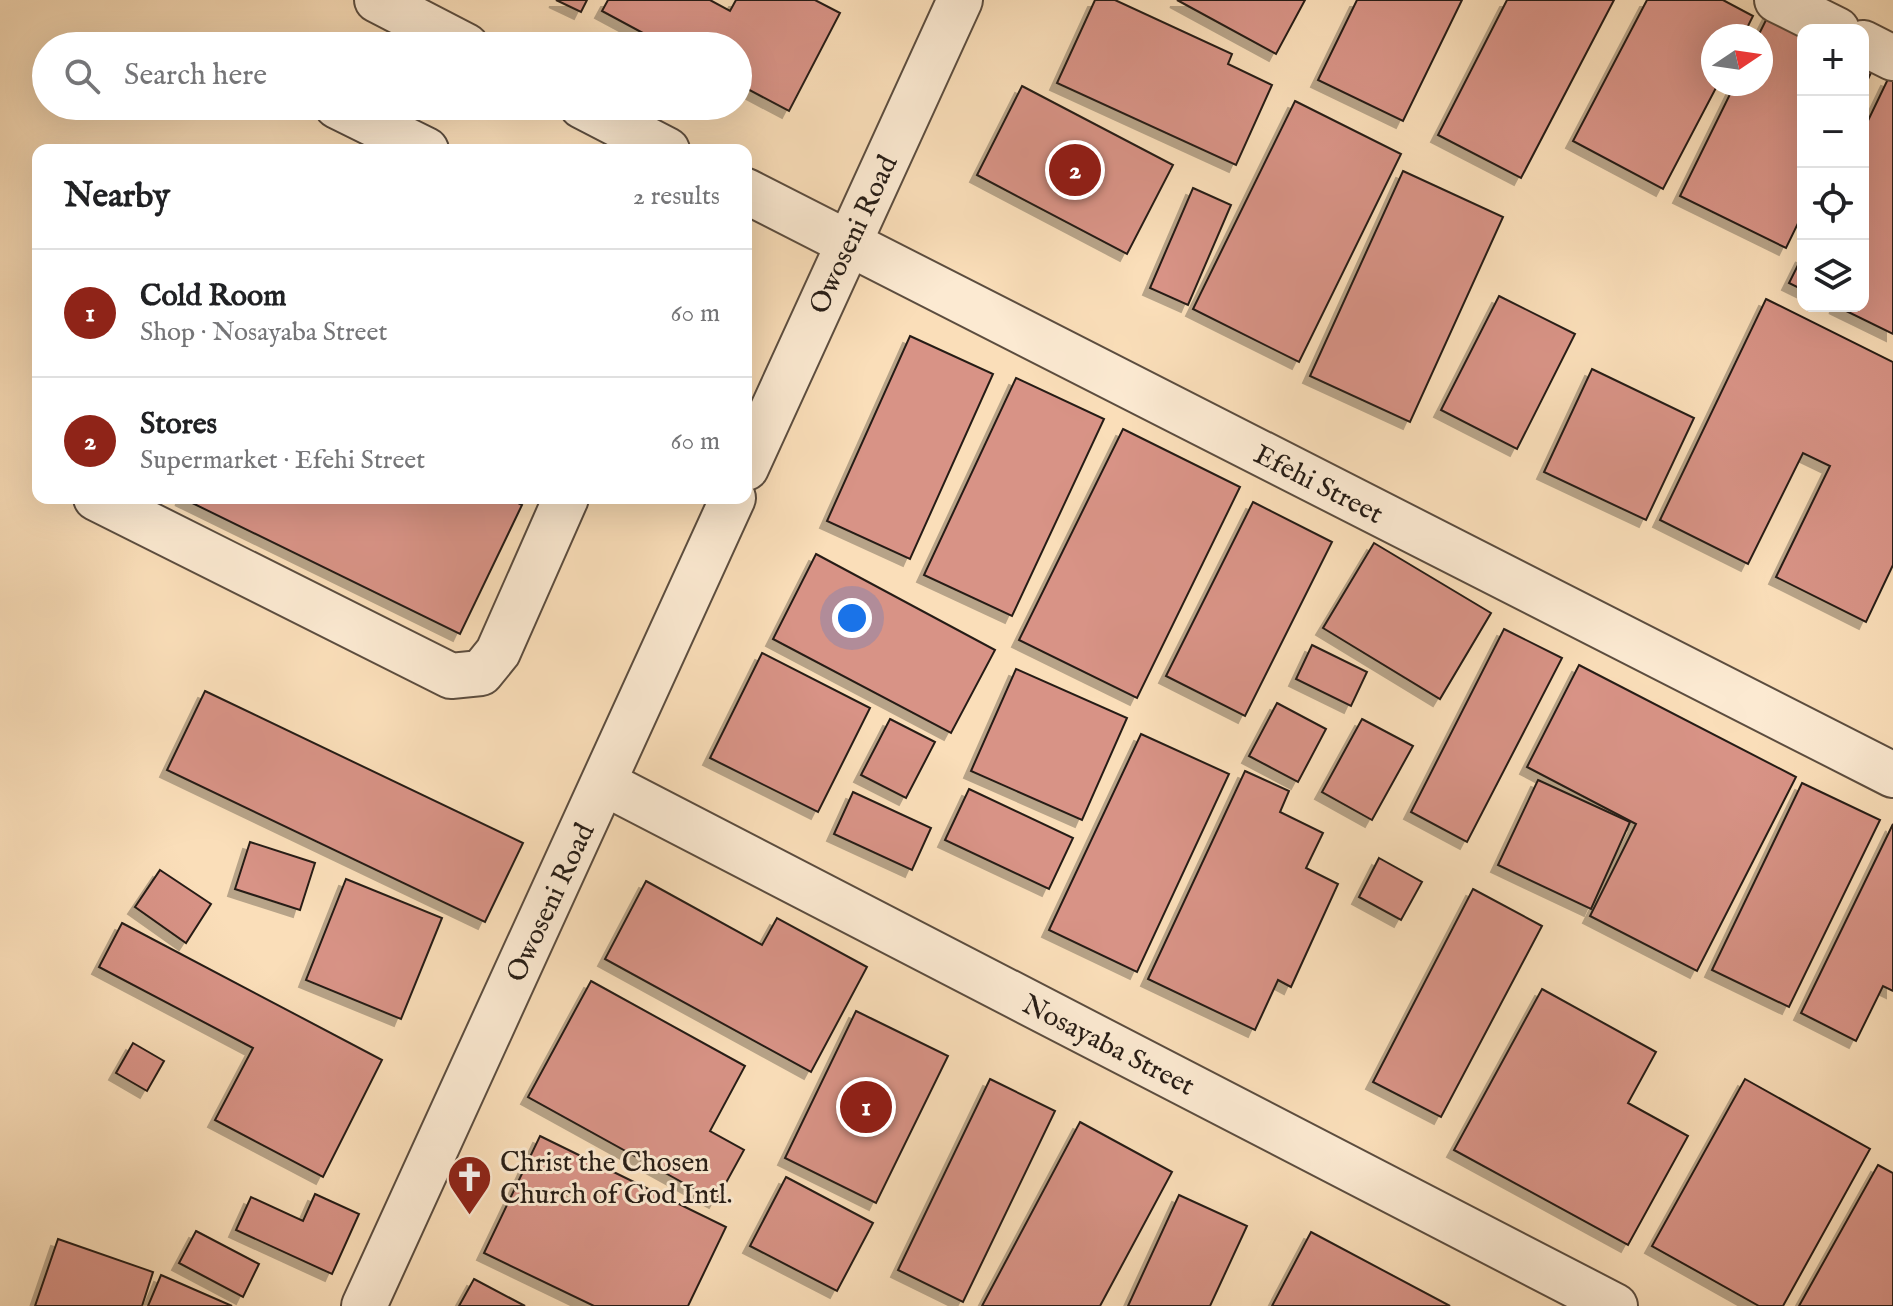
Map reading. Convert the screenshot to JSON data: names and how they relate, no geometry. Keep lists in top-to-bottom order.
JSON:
{
  "streets": {
    "street": ["Owoseni Road", "Efehi Street", "Nosayaba Street"]
  },
  "crossings": [
    ["Owoseni Road", "Efehi Street"],
    ["Owoseni Road", "Nosayaba Street"]
  ],
  "places": {
    "church": ["Christ the Chosen Church of God Intl."]
  },
  "north": "right",
  "page": {
    "map_buttons": ["+", "−"],
    "search": "Search here",
    "pins": ["2", "1"],
    "heading": ["Nearby", "2 results"],
    "list": [
      {
        "mark": "1",
        "name": "Cold Room",
        "note": "Shop · Nosayaba Street",
        "value": "60 m"
      },
      {
        "mark": "2",
        "name": "Stores",
        "note": "Supermarket · Efehi Street",
        "value": "60 m"
      }
    ]
  }
}
